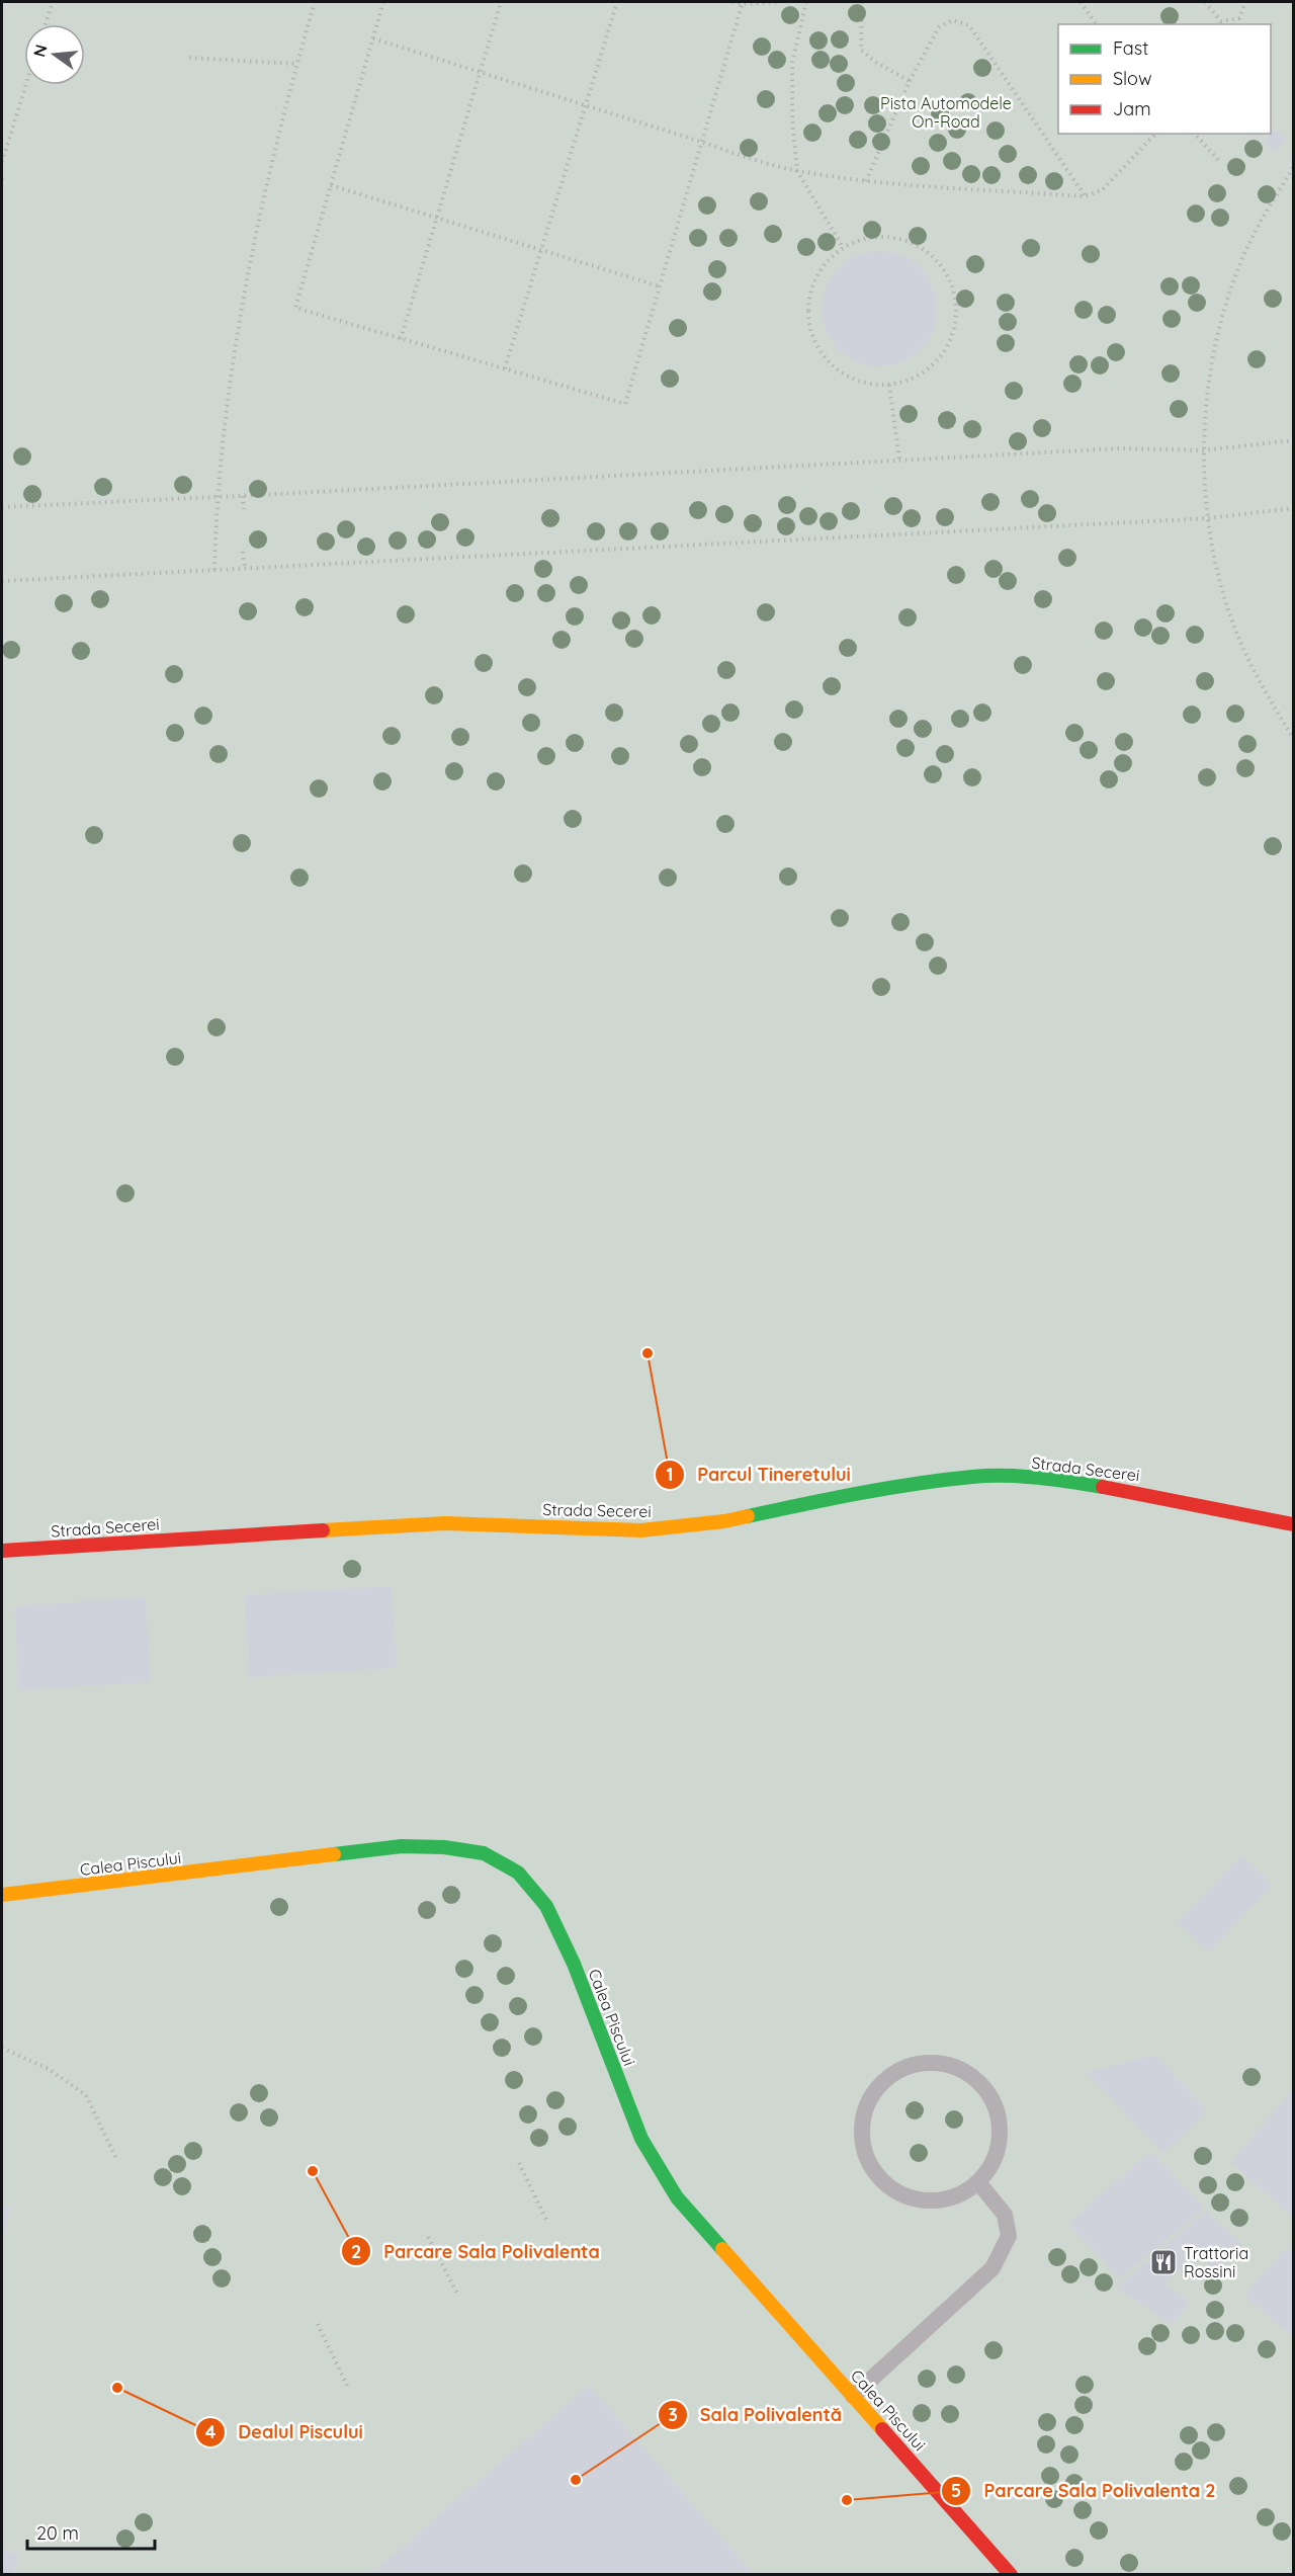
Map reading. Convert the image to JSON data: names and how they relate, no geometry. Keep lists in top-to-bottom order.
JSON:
{
  "streets": {
    "street": ["Strada Secerei", "Calea Piscului"]
  },
  "parks": ["Pista Automodele On-Road"],
  "places": {
    "other": [
      "Parcul Tineretului",
      "Parcare Sala Polivalenta",
      "Dealul Piscului",
      "Sala Polivalentă",
      "Parcare Sala Polivalenta 2"
    ],
    "restaurant": ["Trattoria Rossini"]
  },
  "legend": ["Fast", "Slow", "Jam"],
  "scale_bar": "20 m",
  "north": "left"
}
